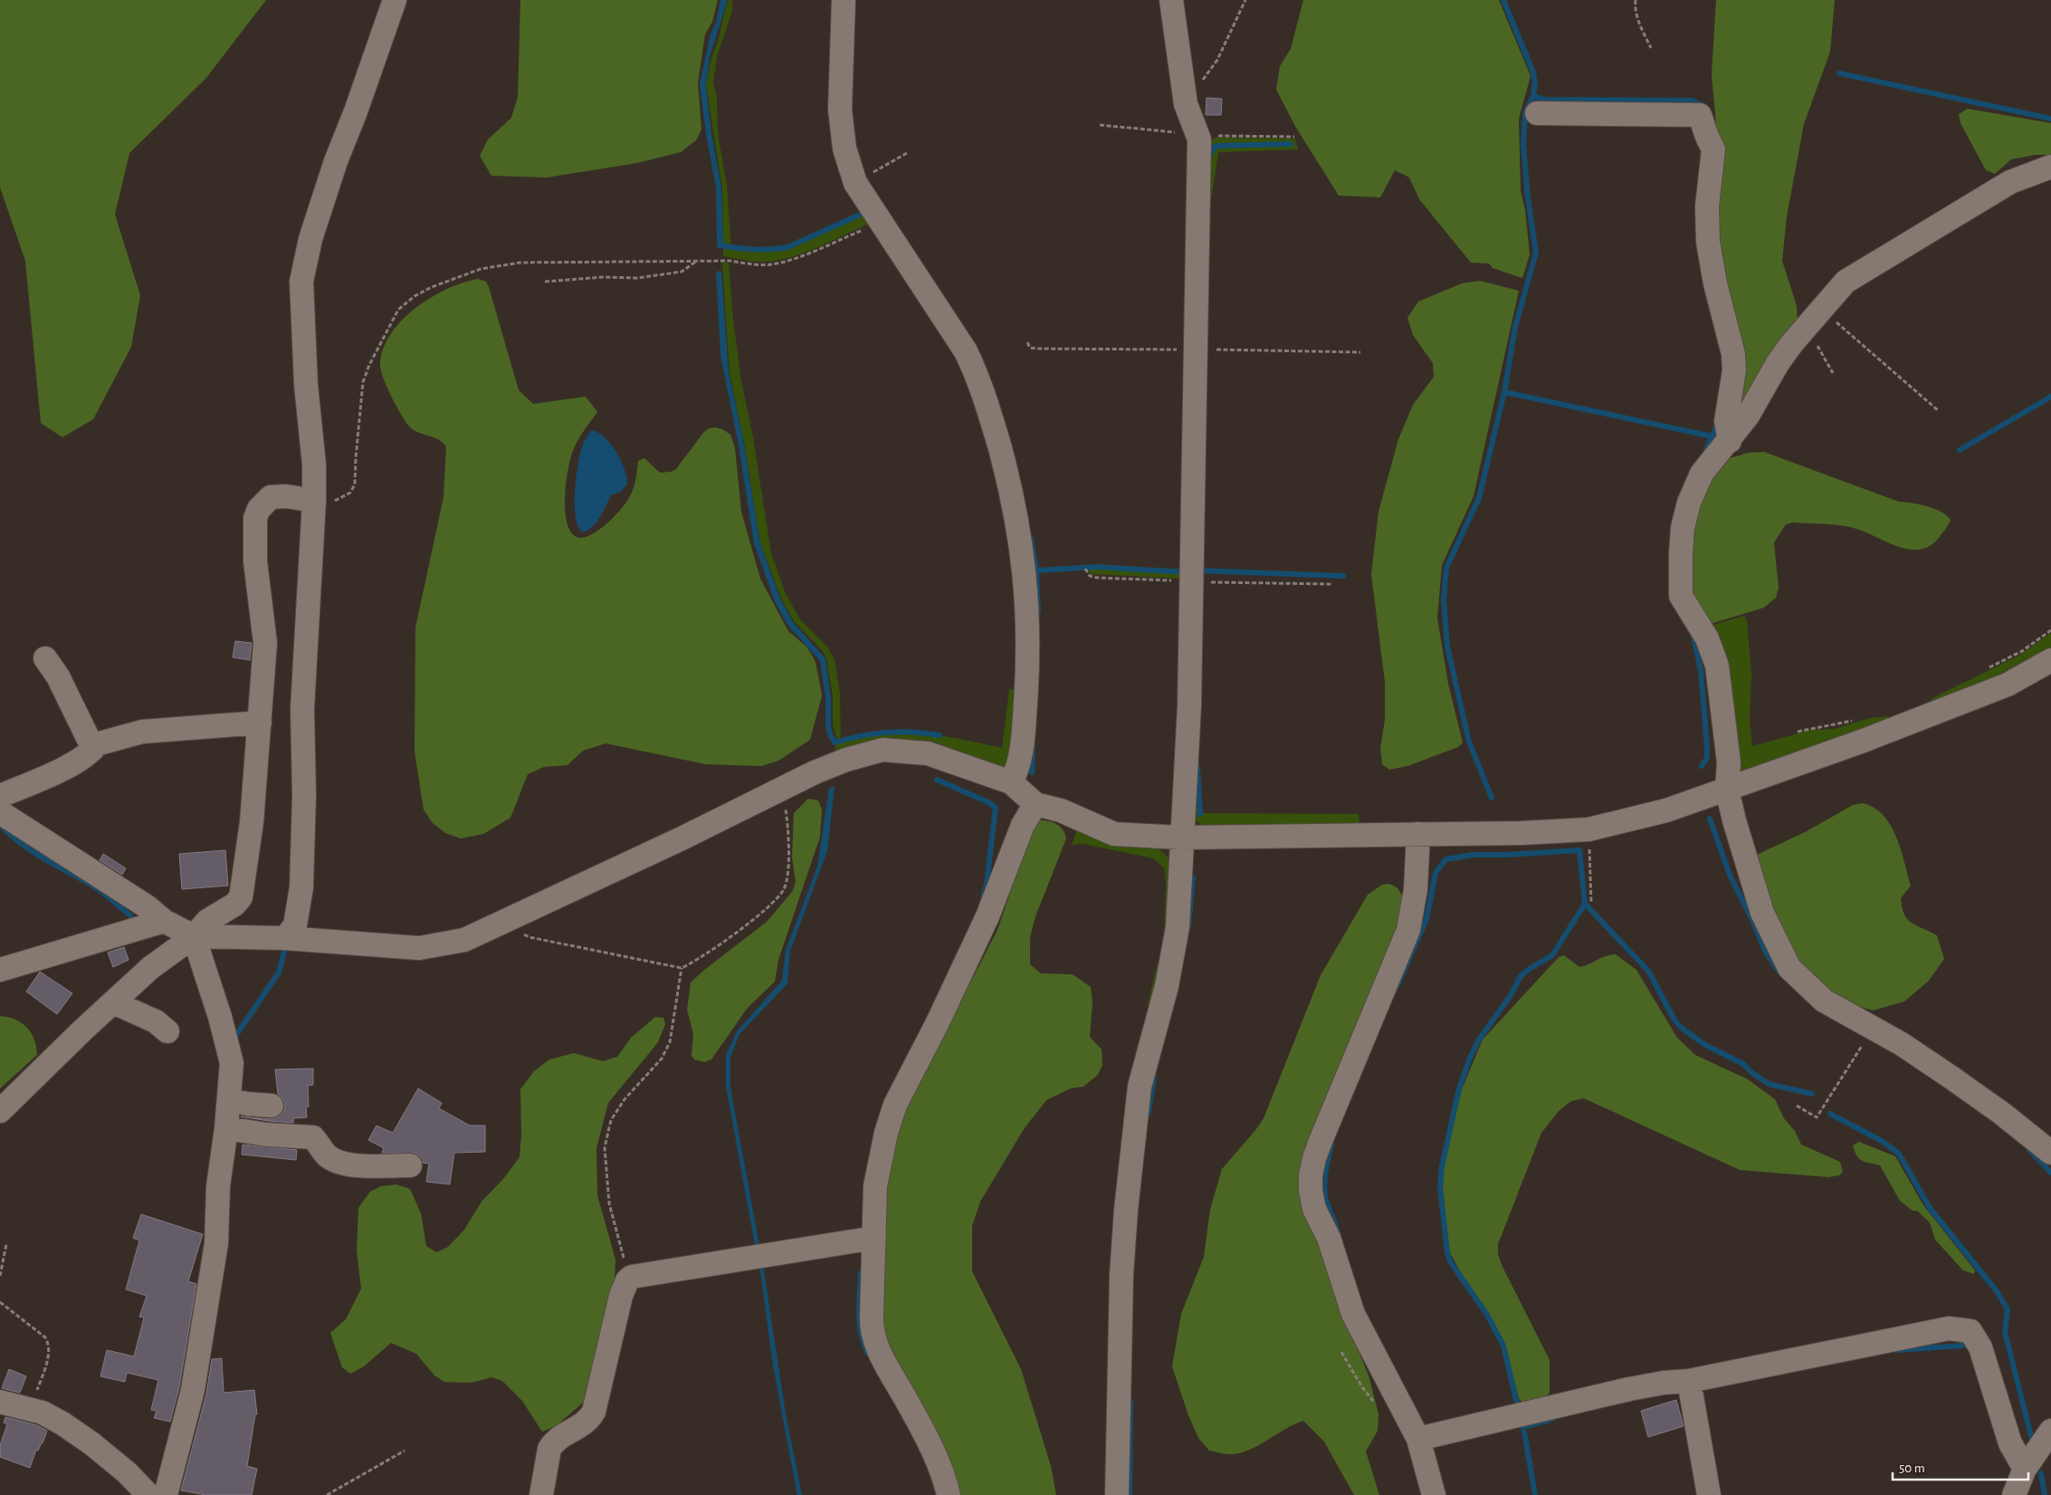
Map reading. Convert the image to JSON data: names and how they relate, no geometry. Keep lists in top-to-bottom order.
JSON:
{
  "scale_bar": "50 m"
}
